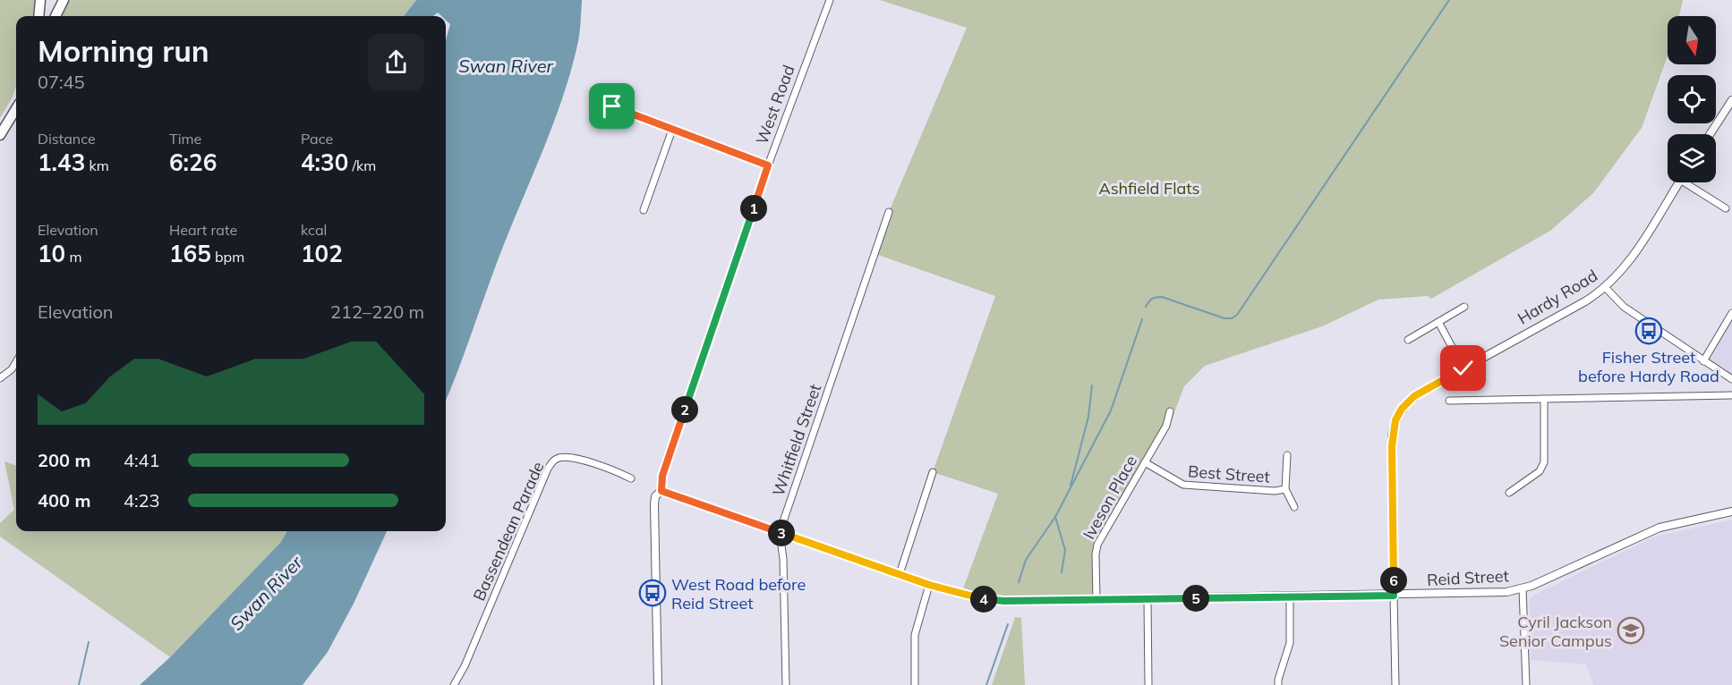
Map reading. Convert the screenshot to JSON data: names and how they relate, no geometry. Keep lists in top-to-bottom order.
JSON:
{
  "streets": {
    "street": [
      "West Road",
      "Hardy Road",
      "Whitfield Street",
      "Best Street",
      "Iveson Place",
      "Bassendean Parade",
      "Reid Street"
    ]
  },
  "crossings": [
    ["West Road", "Reid Street"],
    ["Hardy Road", "Reid Street"],
    ["Whitfield Street", "Reid Street"],
    ["Best Street", "Iveson Place"],
    ["Iveson Place", "Reid Street"]
  ],
  "water": ["Swan River"],
  "parks": ["Ashfield Flats"],
  "places": {
    "bus stop": ["Fisher Street before Hardy Road", "West Road before Reid Street"],
    "school or university": ["Cyril Jackson Senior Campus"]
  },
  "north": "bottom",
  "page": {
    "heading": ["Morning run", "07:45"],
    "stats": [
      ["Distance", "1.43 km"],
      ["Time", "6:26"],
      ["Pace", "4:30 /km"],
      ["Elevation", "10 m"],
      ["Heart rate", "165 bpm"],
      ["kcal", "102"]
    ],
    "pins": [
      "1",
      "2",
      "3",
      "6",
      "5",
      "4"
    ],
    "chart": ["Elevation", "212–220 m"],
    "list": [
      {
        "name": "200 m",
        "note": "4:41"
      },
      {
        "name": "400 m",
        "note": "4:23"
      }
    ]
  }
}
